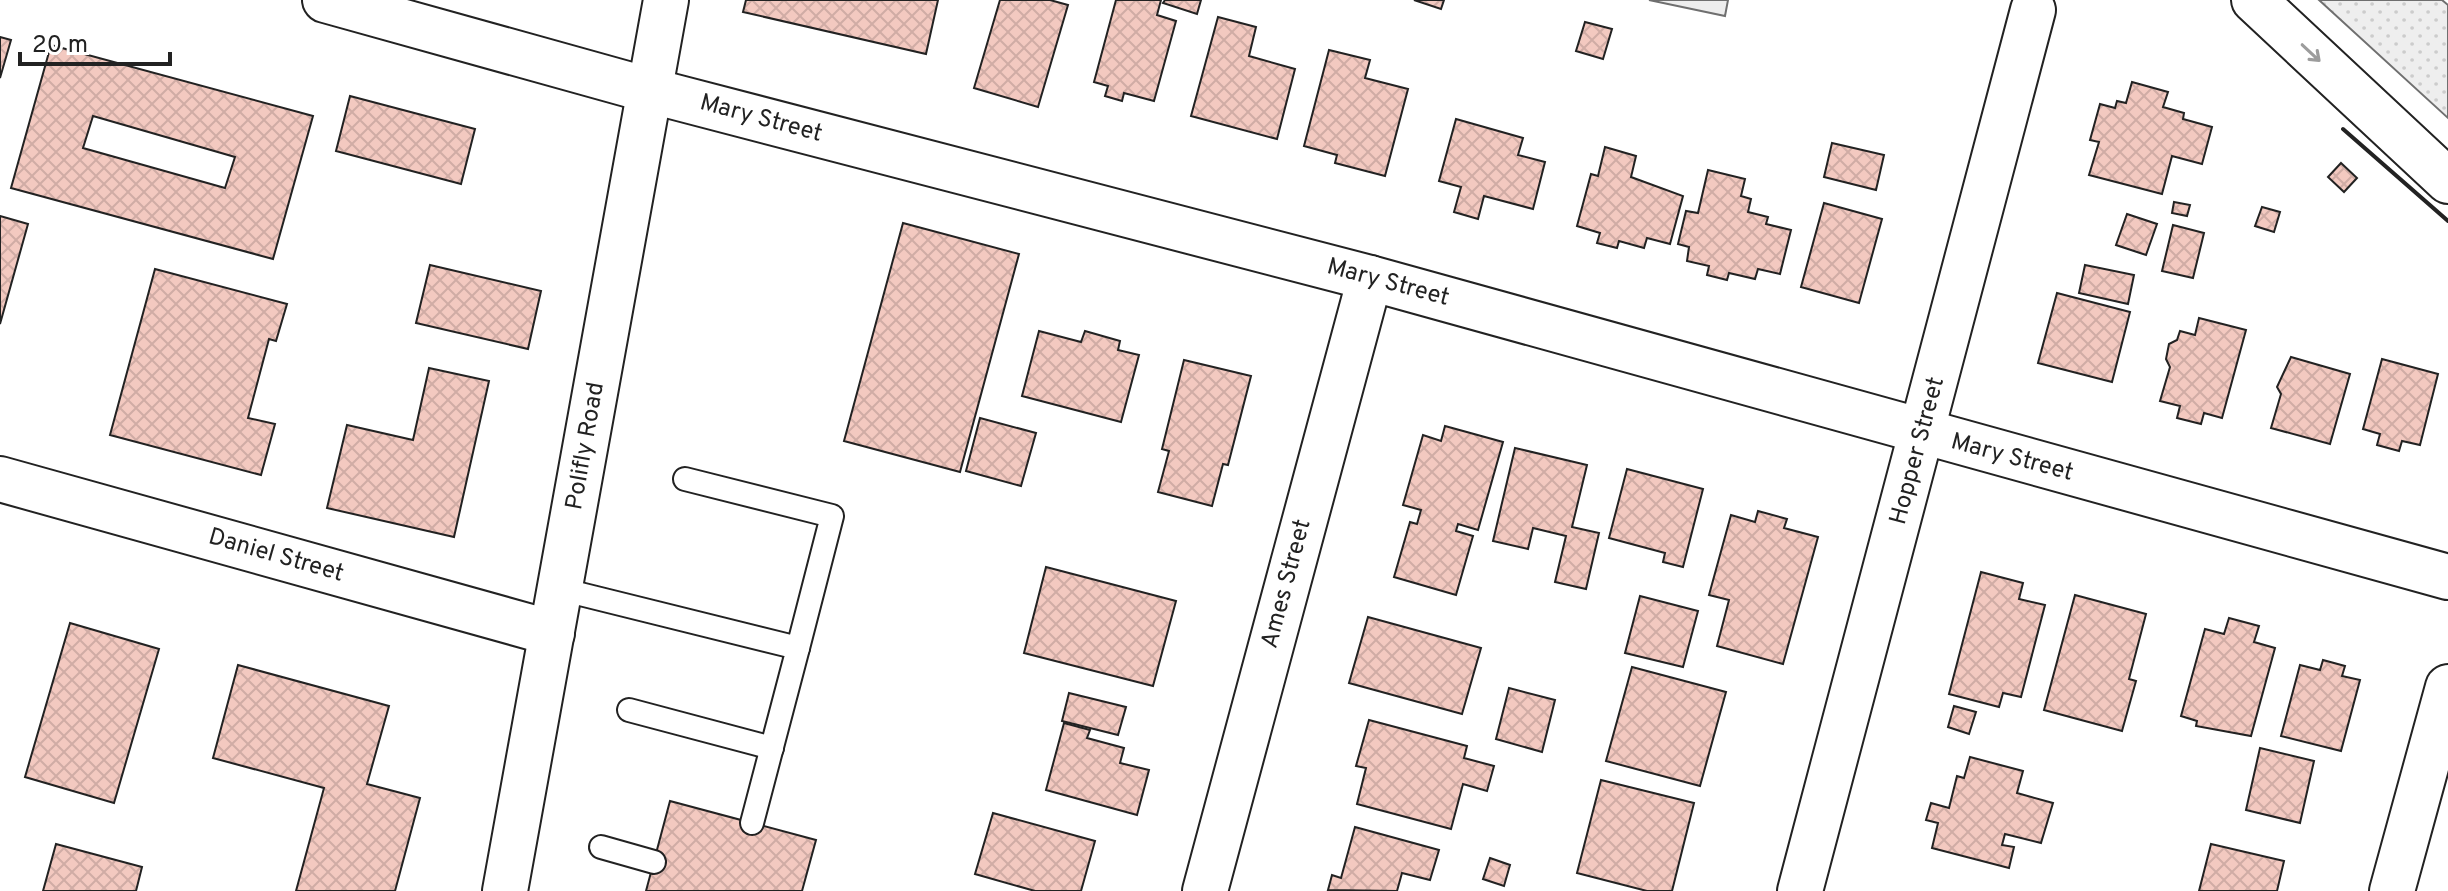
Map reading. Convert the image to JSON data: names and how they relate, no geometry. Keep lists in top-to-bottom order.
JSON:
{
  "streets": {
    "main road": [
      "Mary Street",
      "Polifly Road",
      "Hopper Street",
      "Daniel Street",
      "Ames Street"
    ]
  },
  "crossings": [
    ["Mary Street", "Polifly Road"],
    ["Mary Street", "Hopper Street"],
    ["Mary Street", "Ames Street"],
    ["Polifly Road", "Daniel Street"]
  ],
  "scale_bar": "20 m"
}
